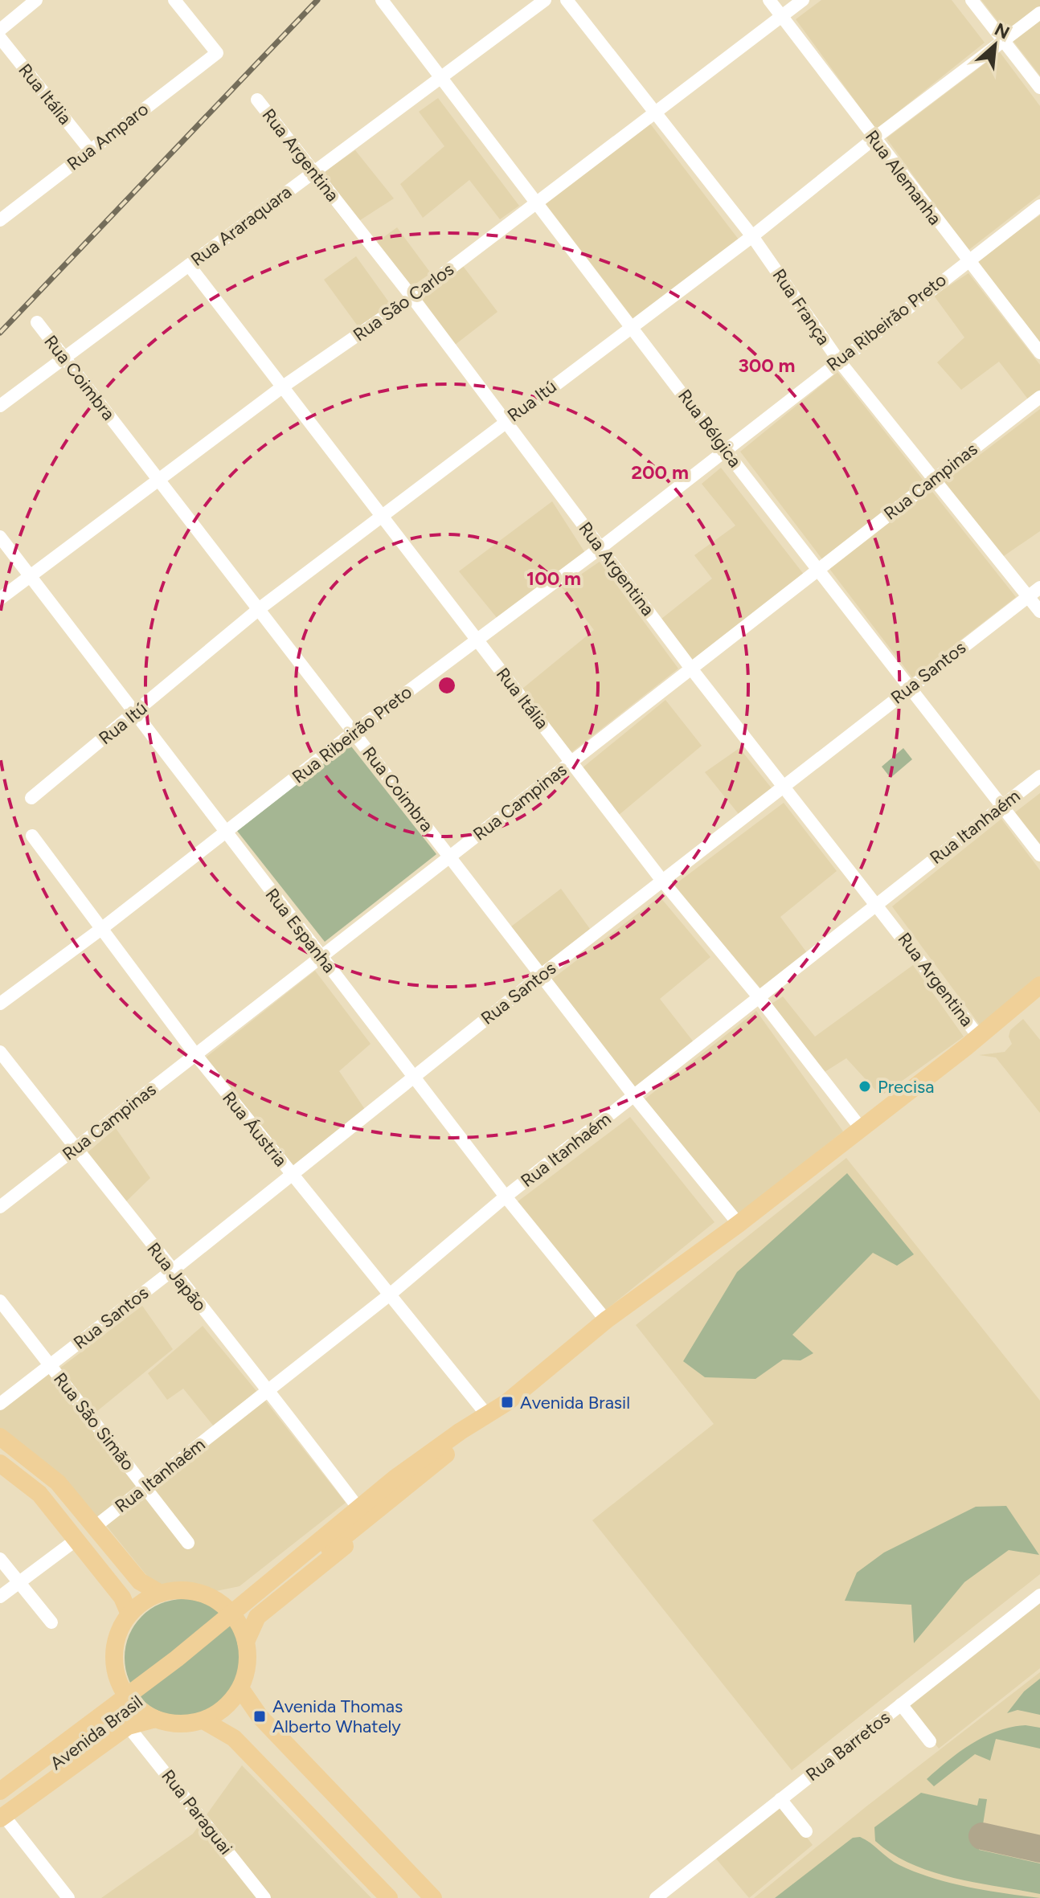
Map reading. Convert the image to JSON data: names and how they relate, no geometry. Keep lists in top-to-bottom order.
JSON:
{
  "streets": {
    "main road": ["Avenida Brasil"],
    "street": [
      "Rua Itália",
      "Rua Amparo",
      "Rua Argentina",
      "Rua Alemanha",
      "Rua Araraquara",
      "Rua São Carlos",
      "Rua França",
      "Rua Ribeirão Preto",
      "Rua Coimbra",
      "Rua Itú",
      "Rua Bélgica",
      "Rua Campinas",
      "Rua Santos",
      "Rua Itanhaém",
      "Rua Espanha",
      "Rua Áustria",
      "Rua Japão",
      "Rua São Simão",
      "Rua Barretos",
      "Rua Paraguai"
    ]
  },
  "crossings": [
    ["Rua Itália", "Rua Amparo"],
    ["Rua Itália", "Rua Araraquara"],
    ["Rua Itália", "Rua São Carlos"],
    ["Rua Itália", "Rua Ribeirão Preto"],
    ["Rua Itália", "Rua Itú"],
    ["Rua Itália", "Rua Campinas"],
    ["Rua Itália", "Rua Santos"],
    ["Rua Itália", "Rua Itanhaém"],
    ["Rua Itália", "Avenida Brasil"],
    ["Rua Argentina", "Rua Araraquara"],
    ["Rua Argentina", "Rua São Carlos"],
    ["Rua Argentina", "Rua Ribeirão Preto"],
    ["Rua Argentina", "Rua Itú"],
    ["Rua Argentina", "Rua Campinas"],
    ["Rua Argentina", "Rua Santos"],
    ["Rua Argentina", "Rua Itanhaém"],
    ["Rua Argentina", "Avenida Brasil"],
    ["Rua Alemanha", "Rua São Carlos"],
    ["Rua Alemanha", "Rua Ribeirão Preto"],
    ["Rua Alemanha", "Rua Itú"],
    ["Rua Araraquara", "Rua Coimbra"],
    ["Rua Araraquara", "Rua Bélgica"],
    ["Rua São Carlos", "Rua França"],
    ["Rua São Carlos", "Rua Coimbra"],
    ["Rua São Carlos", "Rua Bélgica"],
    ["Rua São Carlos", "Rua Espanha"],
    ["Rua França", "Rua Ribeirão Preto"],
    ["Rua França", "Rua Itú"],
    ["Rua França", "Rua Campinas"],
    ["Rua França", "Rua Santos"],
    ["Rua Ribeirão Preto", "Rua Coimbra"],
    ["Rua Ribeirão Preto", "Rua Bélgica"],
    ["Rua Ribeirão Preto", "Rua Espanha"],
    ["Rua Ribeirão Preto", "Rua Áustria"],
    ["Rua Coimbra", "Rua Itú"],
    ["Rua Coimbra", "Rua Campinas"],
    ["Rua Coimbra", "Rua Santos"],
    ["Rua Coimbra", "Rua Itanhaém"],
    ["Rua Coimbra", "Avenida Brasil"],
    ["Rua Itú", "Rua Bélgica"],
    ["Rua Itú", "Rua Espanha"],
    ["Rua Bélgica", "Rua Campinas"],
    ["Rua Bélgica", "Rua Santos"],
    ["Rua Bélgica", "Rua Itanhaém"],
    ["Rua Campinas", "Rua Espanha"],
    ["Rua Campinas", "Rua Áustria"],
    ["Rua Campinas", "Rua Japão"],
    ["Rua Santos", "Rua Espanha"],
    ["Rua Santos", "Rua Áustria"],
    ["Rua Santos", "Rua Japão"],
    ["Rua Santos", "Rua São Simão"],
    ["Rua Itanhaém", "Rua Espanha"],
    ["Rua Itanhaém", "Rua Áustria"],
    ["Rua Itanhaém", "Rua Japão"],
    ["Rua Itanhaém", "Rua São Simão"],
    ["Rua Espanha", "Avenida Brasil"],
    ["Rua Áustria", "Avenida Brasil"],
    ["Rua Japão", "Avenida Brasil"],
    ["Avenida Brasil", "Rua Paraguai"]
  ],
  "places": {
    "other": ["Precisa"],
    "transit": ["Avenida Brasil", "Avenida Thomas Alberto Whately"]
  },
  "north": "top right",
  "rings": ["300 m", "200 m", "100 m"]
}
